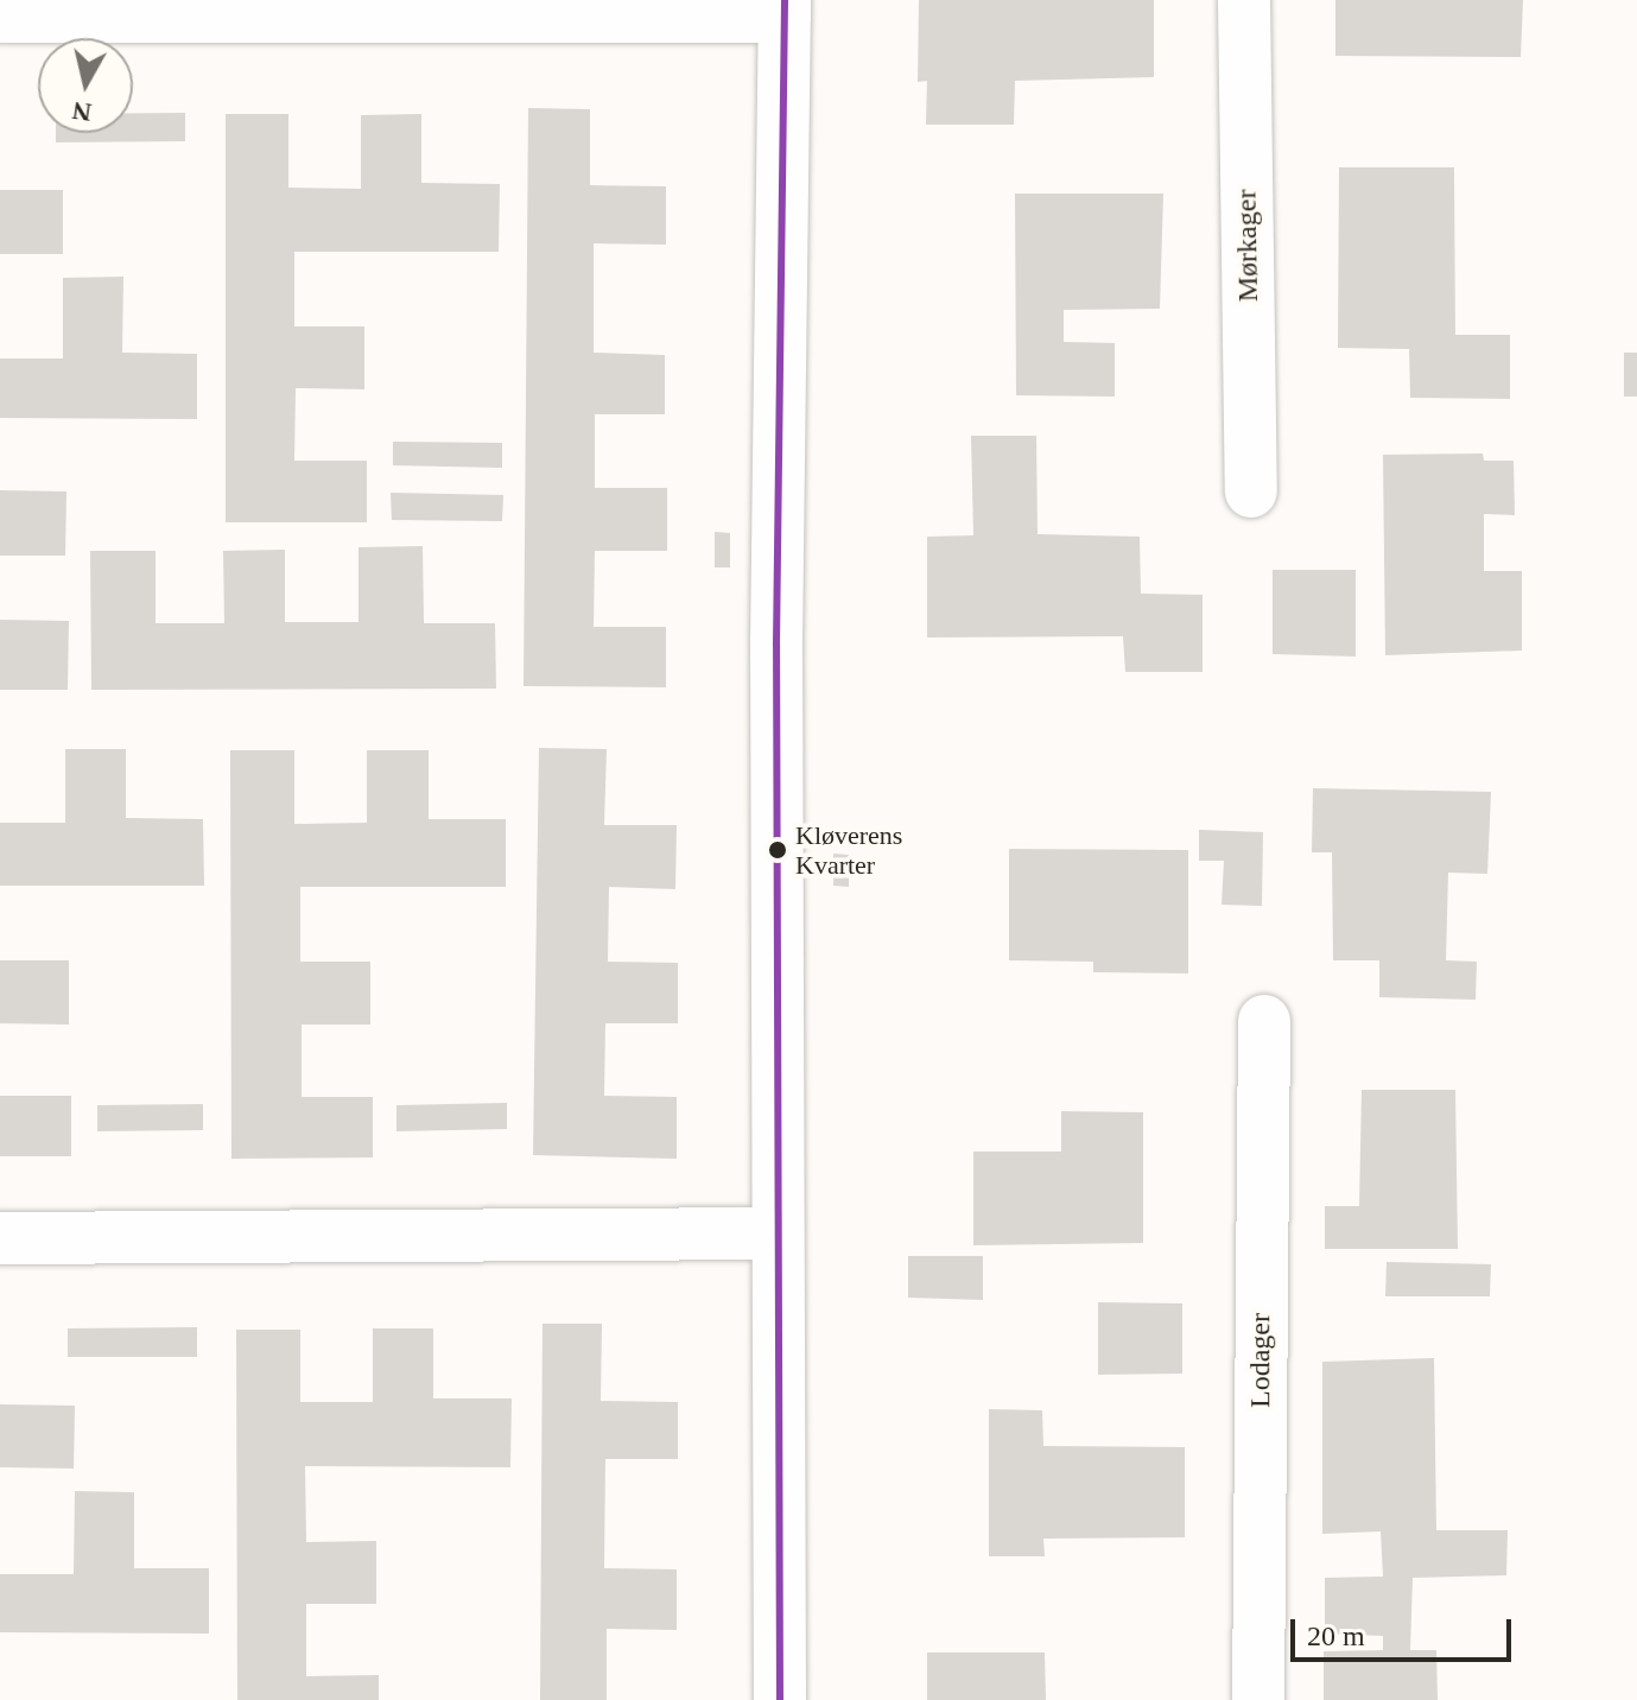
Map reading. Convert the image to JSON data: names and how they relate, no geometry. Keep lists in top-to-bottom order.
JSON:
{
  "streets": {
    "street": ["Mørkager", "Lodager"]
  },
  "places": ["Kløverens Kvarter"],
  "scale_bar": "20 m",
  "north": "bottom"
}
